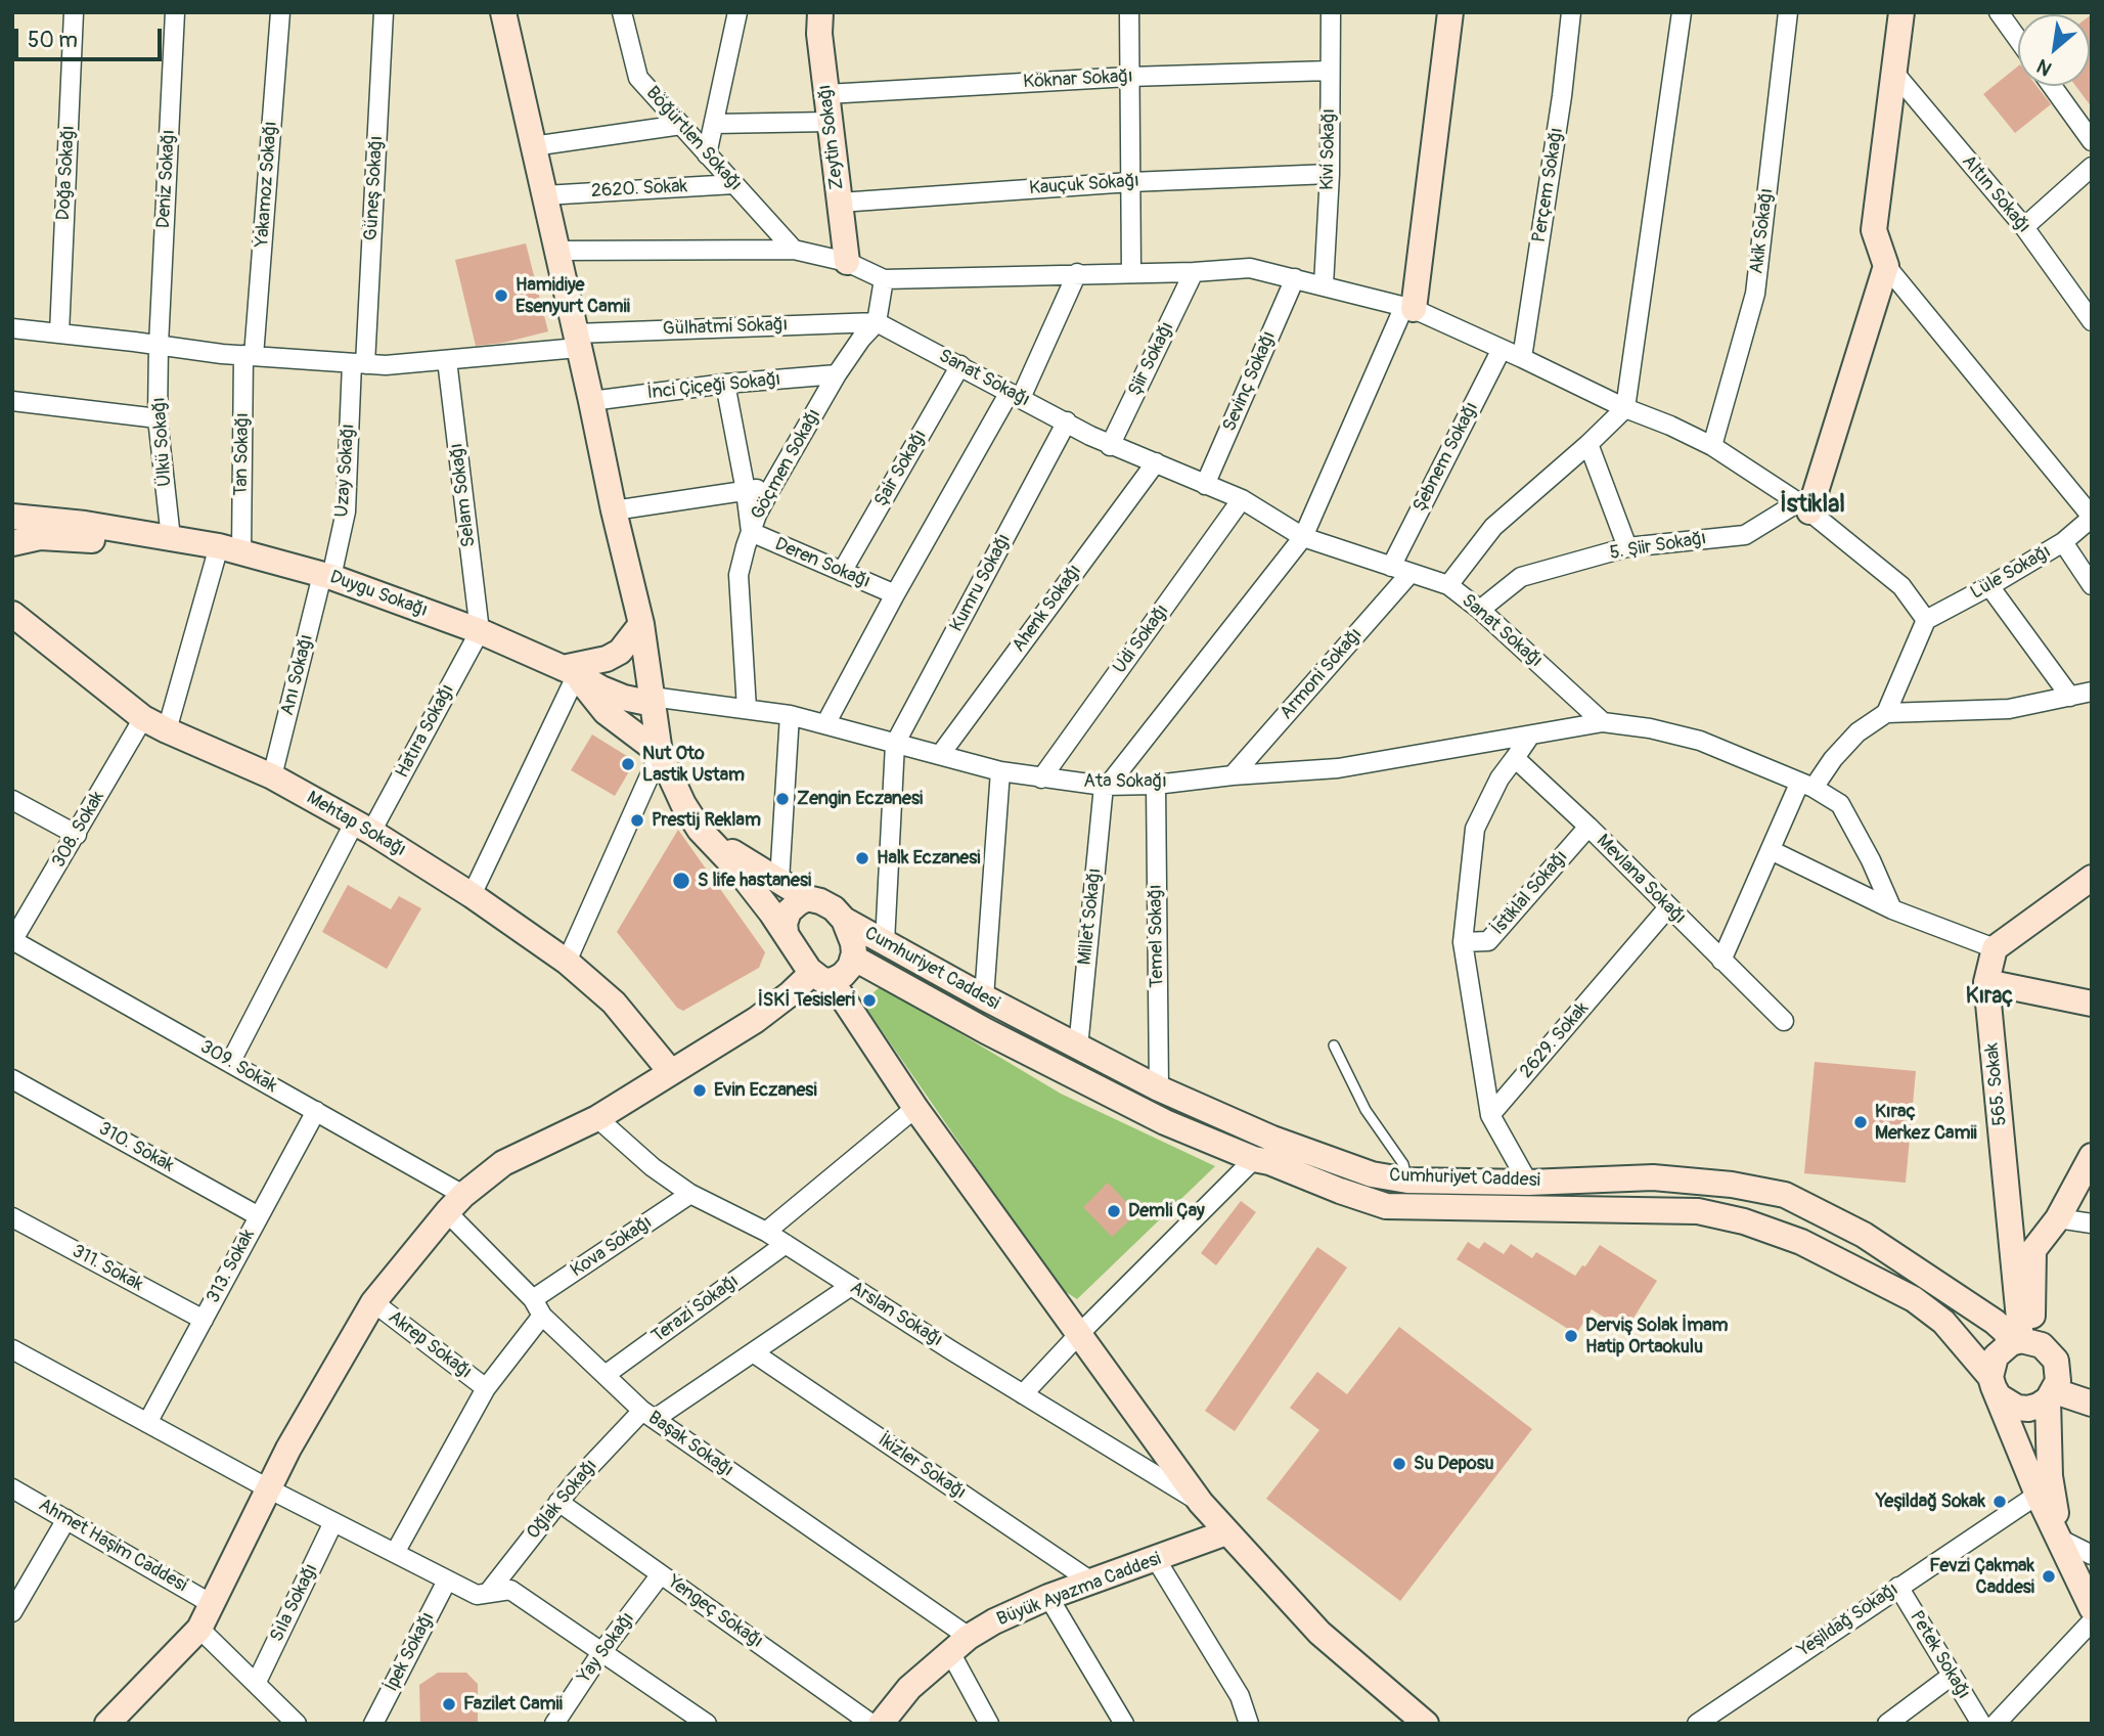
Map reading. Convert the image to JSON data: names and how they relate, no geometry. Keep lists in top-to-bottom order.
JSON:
{
  "streets": {
    "main road": [
      "Zeytin Sokağı",
      "Duygu Sokağı",
      "Mehtap Sokağı",
      "Cumhuriyet Caddesi",
      "565. Sokak",
      "Büyük Ayazma Caddesi"
    ],
    "street": [
      "Köknar Sokağı",
      "Böğürtlen Sokağı",
      "Kivi Sokağı",
      "Doğa Sokağı",
      "Deniz Sokağı",
      "Yakamoz Sokağı",
      "Kauçuk Sokağı",
      "Perçem Sokağı",
      "Güneş Sokağı",
      "2620. Sokak",
      "Altın Sokağı",
      "Akik Sokağı",
      "Gülhatmi Sokağı",
      "Şiir Sokağı",
      "Sanat Sokağı",
      "Sevinç Sokağı",
      "İnci Çiçeği Sokağı",
      "Ülkü Sokağı",
      "Tan Sokağı",
      "Şebnem Sokağı",
      "Göçmen Sokağı",
      "Şair Sokağı",
      "Uzay Sokağı",
      "Selam Sokağı",
      "5. Şiir Sokağı",
      "Deren Sokağı",
      "Lüle Sokağı",
      "Kumru Sokağı",
      "Ahenk Sokağı",
      "Udi Sokağı",
      "Armoni Sokağı",
      "Anı Sokağı",
      "Hatıra Sokağı",
      "Ata Sokağı",
      "308. Sokak",
      "Mevlana Sokağı",
      "İstiklal Sokağı",
      "Millet Sokağı",
      "Temel Sokağı",
      "2629. Sokak",
      "309. Sokak",
      "310. Sokak",
      "Kova Sokağı",
      "313. Sokak",
      "311. Sokak",
      "Terazi Sokağı",
      "Arslan Sokağı",
      "Akrep Sokağı",
      "Başak Sokağı",
      "İkizler Sokağı",
      "Oğlak Sokağı",
      "Ahmet Haşim Caddesi",
      "Sıla Sokağı",
      "Yengeç Sokağı",
      "Yeşildağ Sokağı",
      "Yay Sokağı",
      "İpek Sokağı",
      "Petek Sokağı"
    ]
  },
  "crossings": [
    ["Köknar Sokağı", "Zeytin Sokağı"],
    ["Köknar Sokağı", "Kivi Sokağı"],
    ["Zeytin Sokağı", "Kauçuk Sokağı"],
    ["Böğürtlen Sokağı", "2620. Sokak"],
    ["Kivi Sokağı", "Kauçuk Sokağı"],
    ["Doğa Sokağı", "Gülhatmi Sokağı"],
    ["Deniz Sokağı", "Gülhatmi Sokağı"],
    ["Deniz Sokağı", "Ülkü Sokağı"],
    ["Yakamoz Sokağı", "Gülhatmi Sokağı"],
    ["Yakamoz Sokağı", "Tan Sokağı"],
    ["Güneş Sokağı", "Gülhatmi Sokağı"],
    ["Güneş Sokağı", "Uzay Sokağı"],
    ["Gülhatmi Sokağı", "Sanat Sokağı"],
    ["Gülhatmi Sokağı", "Ülkü Sokağı"],
    ["Gülhatmi Sokağı", "Tan Sokağı"],
    ["Gülhatmi Sokağı", "Göçmen Sokağı"],
    ["Gülhatmi Sokağı", "Uzay Sokağı"],
    ["Gülhatmi Sokağı", "Selam Sokağı"],
    ["Şiir Sokağı", "Sanat Sokağı"],
    ["Sanat Sokağı", "Sevinç Sokağı"],
    ["Sanat Sokağı", "Şebnem Sokağı"],
    ["Sanat Sokağı", "Göçmen Sokağı"],
    ["Sanat Sokağı", "Şair Sokağı"],
    ["Sanat Sokağı", "5. Şiir Sokağı"],
    ["Sanat Sokağı", "Kumru Sokağı"],
    ["Sanat Sokağı", "Ahenk Sokağı"],
    ["Sanat Sokağı", "Udi Sokağı"],
    ["Sanat Sokağı", "Armoni Sokağı"],
    ["Sanat Sokağı", "Ata Sokağı"],
    ["İnci Çiçeği Sokağı", "Göçmen Sokağı"],
    ["Ülkü Sokağı", "Duygu Sokağı"],
    ["Tan Sokağı", "Duygu Sokağı"],
    ["Tan Sokağı", "Mehtap Sokağı"],
    ["Göçmen Sokağı", "Deren Sokağı"],
    ["Göçmen Sokağı", "Ata Sokağı"],
    ["Şair Sokağı", "Deren Sokağı"],
    ["Uzay Sokağı", "Duygu Sokağı"],
    ["Uzay Sokağı", "Anı Sokağı"],
    ["Selam Sokağı", "Duygu Sokağı"],
    ["Selam Sokağı", "Hatıra Sokağı"],
    ["Kumru Sokağı", "Ata Sokağı"],
    ["Duygu Sokağı", "Anı Sokağı"],
    ["Duygu Sokağı", "Hatıra Sokağı"],
    ["Duygu Sokağı", "Ata Sokağı"],
    ["Ahenk Sokağı", "Ata Sokağı"],
    ["Udi Sokağı", "Ata Sokağı"],
    ["Armoni Sokağı", "Ata Sokağı"],
    ["Anı Sokağı", "Mehtap Sokağı"],
    ["Hatıra Sokağı", "Mehtap Sokağı"],
    ["Hatıra Sokağı", "309. Sokak"],
    ["Ata Sokağı", "Millet Sokağı"],
    ["Ata Sokağı", "Temel Sokağı"],
    ["Mehtap Sokağı", "308. Sokak"],
    ["308. Sokak", "309. Sokak"],
    ["Mevlana Sokağı", "İstiklal Sokağı"],
    ["Mevlana Sokağı", "2629. Sokak"],
    ["Millet Sokağı", "Cumhuriyet Caddesi"],
    ["Temel Sokağı", "Cumhuriyet Caddesi"],
    ["Cumhuriyet Caddesi", "565. Sokak"],
    ["309. Sokak", "313. Sokak"],
    ["309. Sokak", "Başak Sokağı"],
    ["310. Sokak", "313. Sokak"],
    ["Kova Sokağı", "Arslan Sokağı"],
    ["Kova Sokağı", "Akrep Sokağı"],
    ["Kova Sokağı", "Başak Sokağı"],
    ["313. Sokak", "311. Sokak"],
    ["Terazi Sokağı", "Arslan Sokağı"],
    ["Terazi Sokağı", "Başak Sokağı"],
    ["Arslan Sokağı", "Oğlak Sokağı"],
    ["Başak Sokağı", "Oğlak Sokağı"],
    ["Başak Sokağı", "Büyük Ayazma Caddesi"],
    ["İkizler Sokağı", "Oğlak Sokağı"],
    ["İkizler Sokağı", "Büyük Ayazma Caddesi"],
    ["Oğlak Sokağı", "Yengeç Sokağı"],
    ["Yengeç Sokağı", "Yay Sokağı"],
    ["Yeşildağ Sokağı", "Petek Sokağı"]
  ],
  "districts": ["İstiklal", "Kıraç"],
  "places": [
    "Hamidiye Esenyurt Camii",
    "Nut Oto Lastik Ustam",
    "Zengin Eczanesi",
    "Prestij Reklam",
    "Halk Eczanesi",
    "S life hastanesi",
    "İSKİ Tesisleri",
    "Evin Eczanesi",
    "Kıraç Merkez Camii",
    "Demli Çay",
    "Derviş Solak İmam Hatip Ortaokulu",
    "Su Deposu",
    "Yeşildağ Sokak",
    "Fevzi Çakmak Caddesi",
    "Fazilet Camii"
  ],
  "scale_bar": "50 m",
  "north": "bottom left"
}
